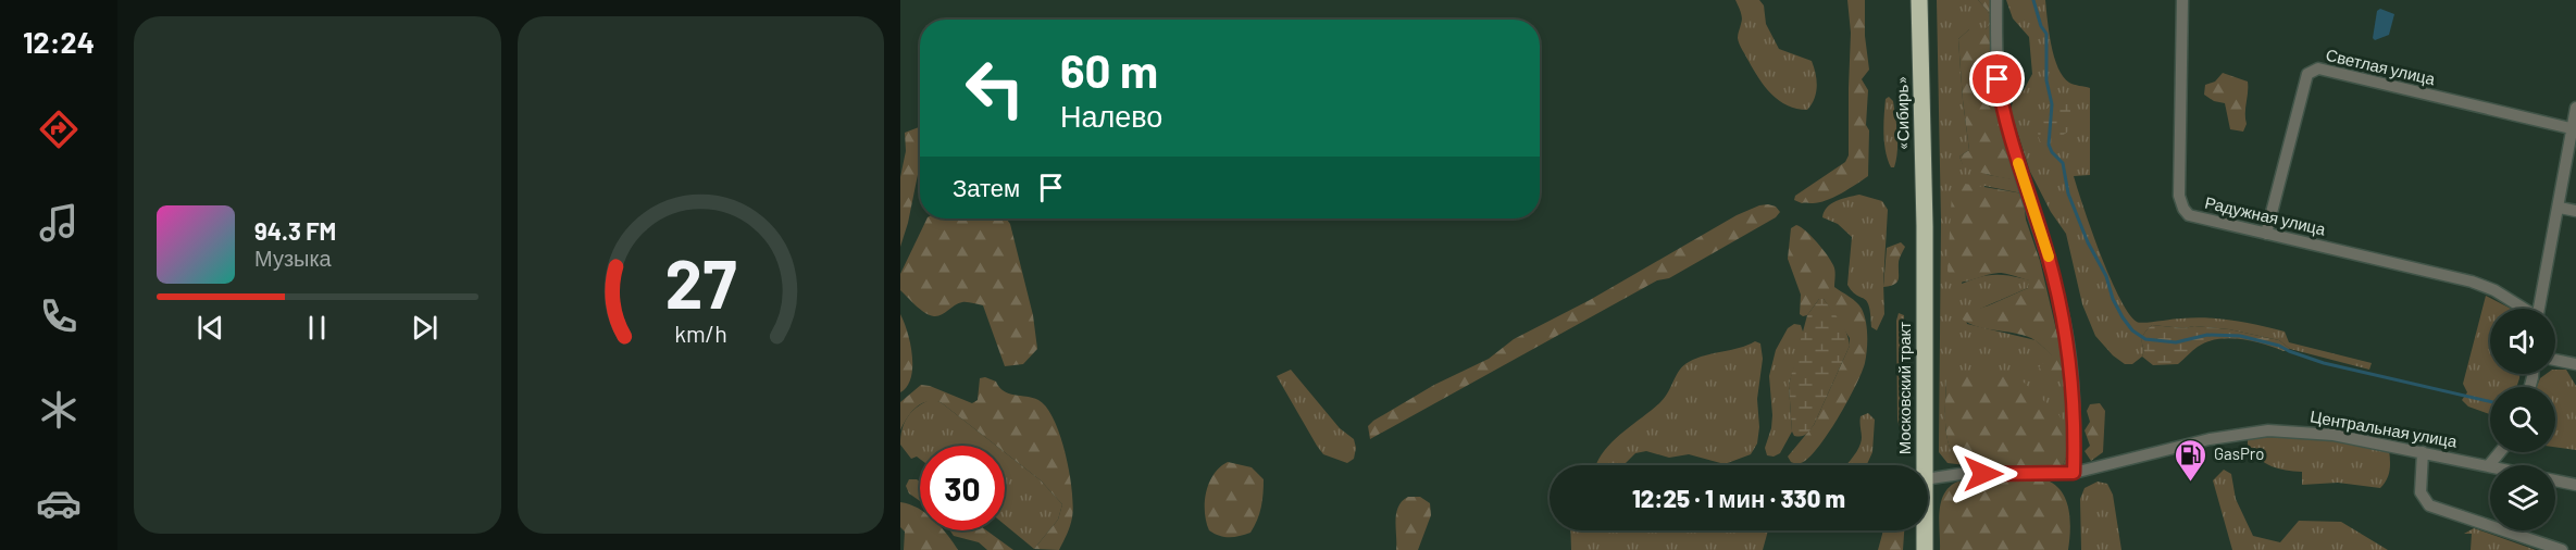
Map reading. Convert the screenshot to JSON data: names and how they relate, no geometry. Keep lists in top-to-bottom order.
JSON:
{
  "streets": {
    "highway": ["«Сибирь»", "Московский тракт"],
    "street": ["Светлая улица", "Радужная улица", "Центральная улица"]
  },
  "crossings": [
    ["Светлая улица", "Радужная улица"],
    ["«Сибирь»", "Московский тракт"]
  ],
  "places": {
    "fuel station": ["GasPro"]
  },
  "page": {
    "tabs": "12:24",
    "turn": ["60 m", "Налево"],
    "then": "Затем",
    "song": ["94.3 FM", "Музыка"],
    "limit": "30",
    "trip": "12:25 · 1 мин · 330 m",
    "gauge": ["27", "km/h"]
  }
}
